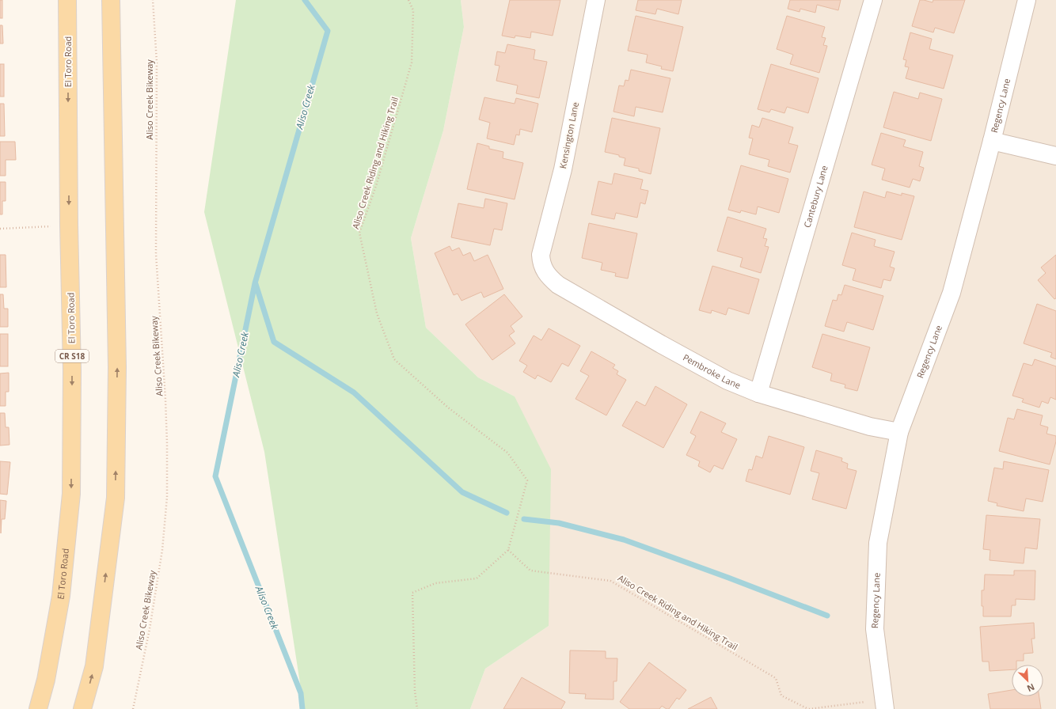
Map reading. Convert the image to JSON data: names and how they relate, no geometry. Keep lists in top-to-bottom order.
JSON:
{
  "streets": {
    "main road": ["El Toro Road", "CR S18"],
    "street": [
      "Regency Lane",
      "Kensington Lane",
      "Cantebury Lane",
      "Pembroke Lane"
    ],
    "path": ["Aliso Creek Bikeway", "Aliso Creek Riding and Hiking Trail"]
  },
  "crossings": [
    ["Regency Lane", "Aliso Creek Riding and Hiking Trail"],
    ["Regency Lane", "Pembroke Lane"],
    ["Kensington Lane", "Pembroke Lane"],
    ["Cantebury Lane", "Pembroke Lane"]
  ],
  "water": ["Aliso Creek"],
  "north": "bottom right"
}
